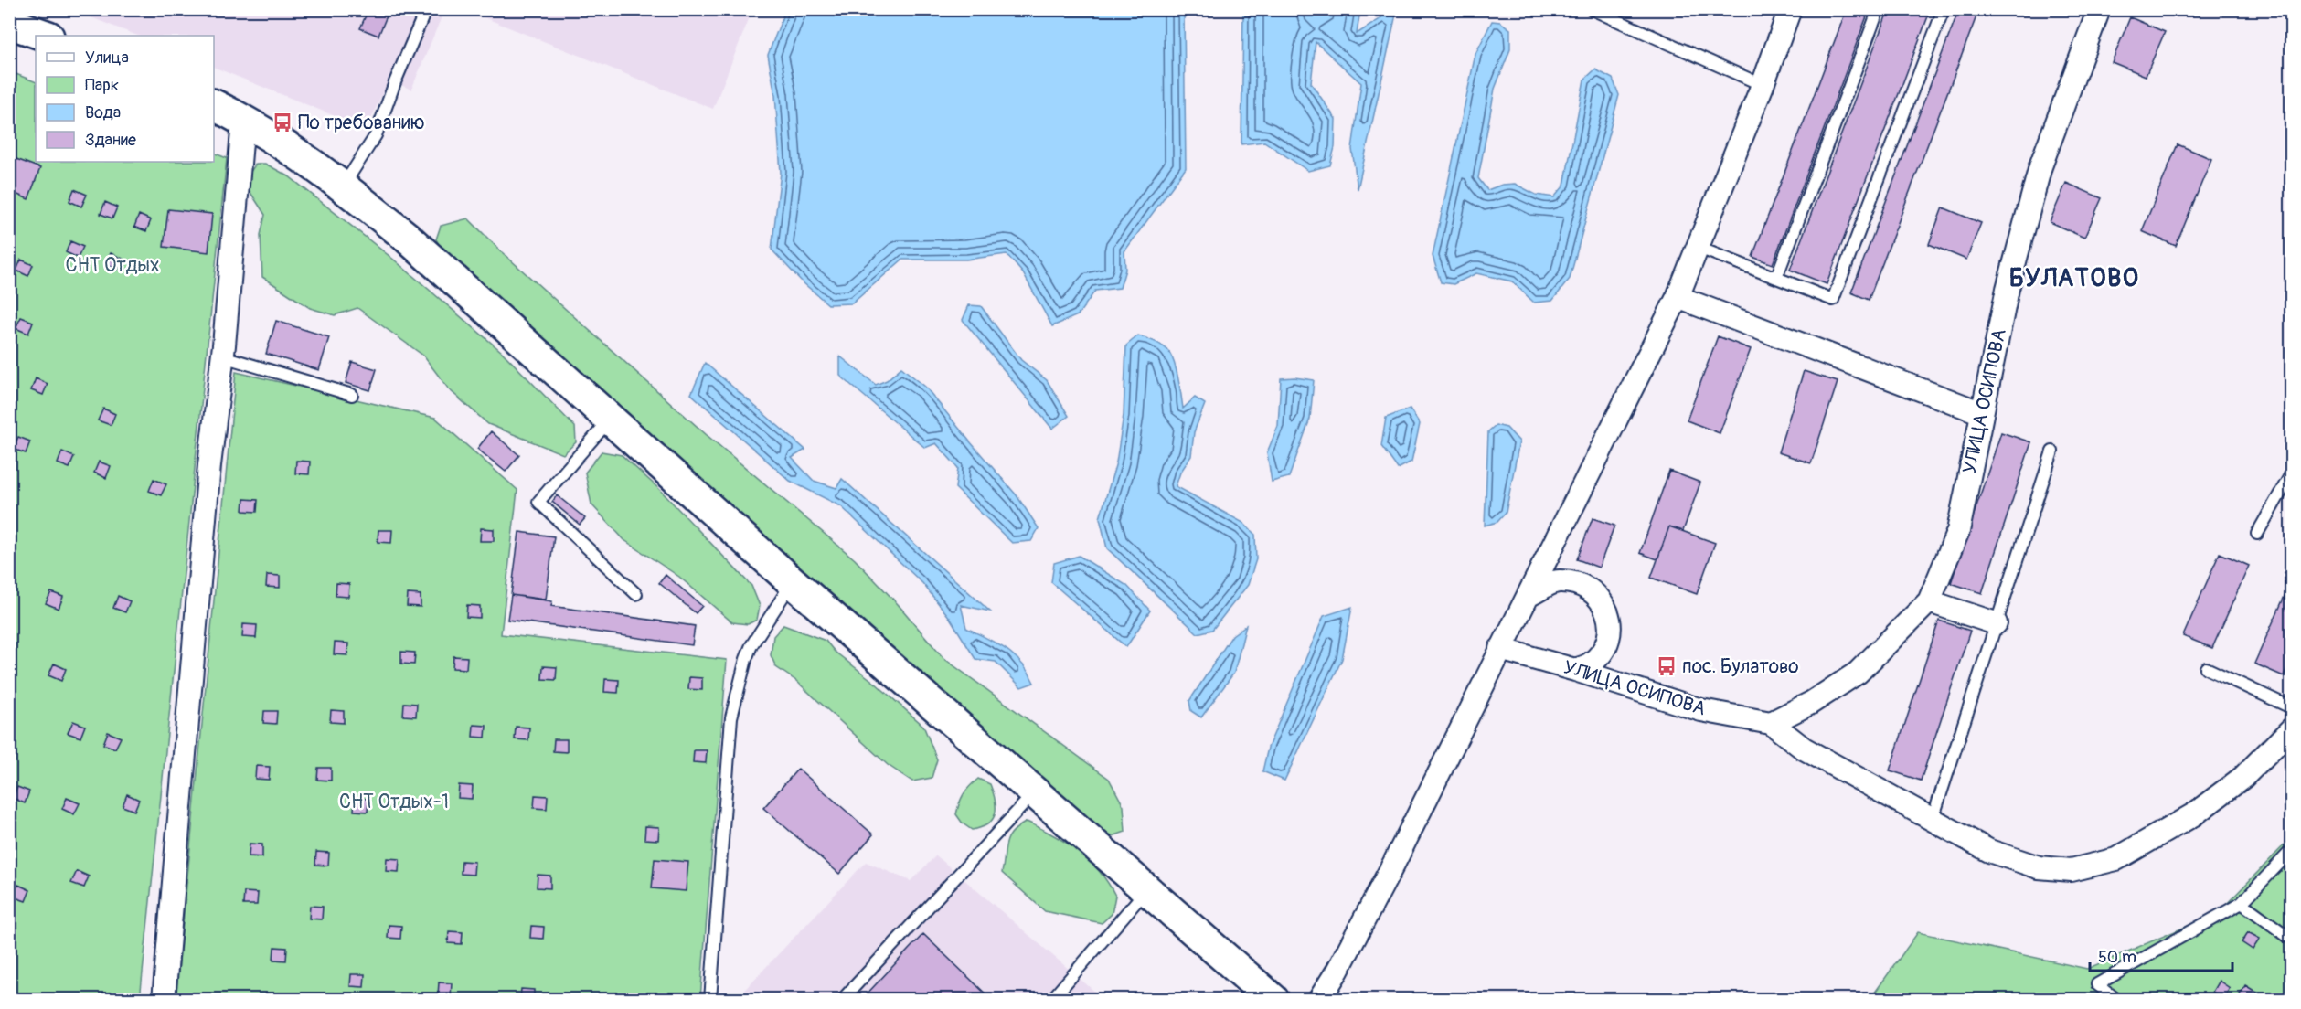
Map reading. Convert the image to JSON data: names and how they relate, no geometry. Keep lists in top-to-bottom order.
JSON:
{
  "streets": {
    "street": ["УЛИЦА ОСИПОВА"]
  },
  "districts": ["БУЛАТОВО"],
  "parks": ["СНТ Отдых", "СНТ Отдых-1"],
  "places": {
    "bus stop": ["По требованию", "пос. Булатово"]
  },
  "legend": [
    "Улица",
    "Парк",
    "Вода",
    "Здание"
  ],
  "scale_bar": "50 m"
}
